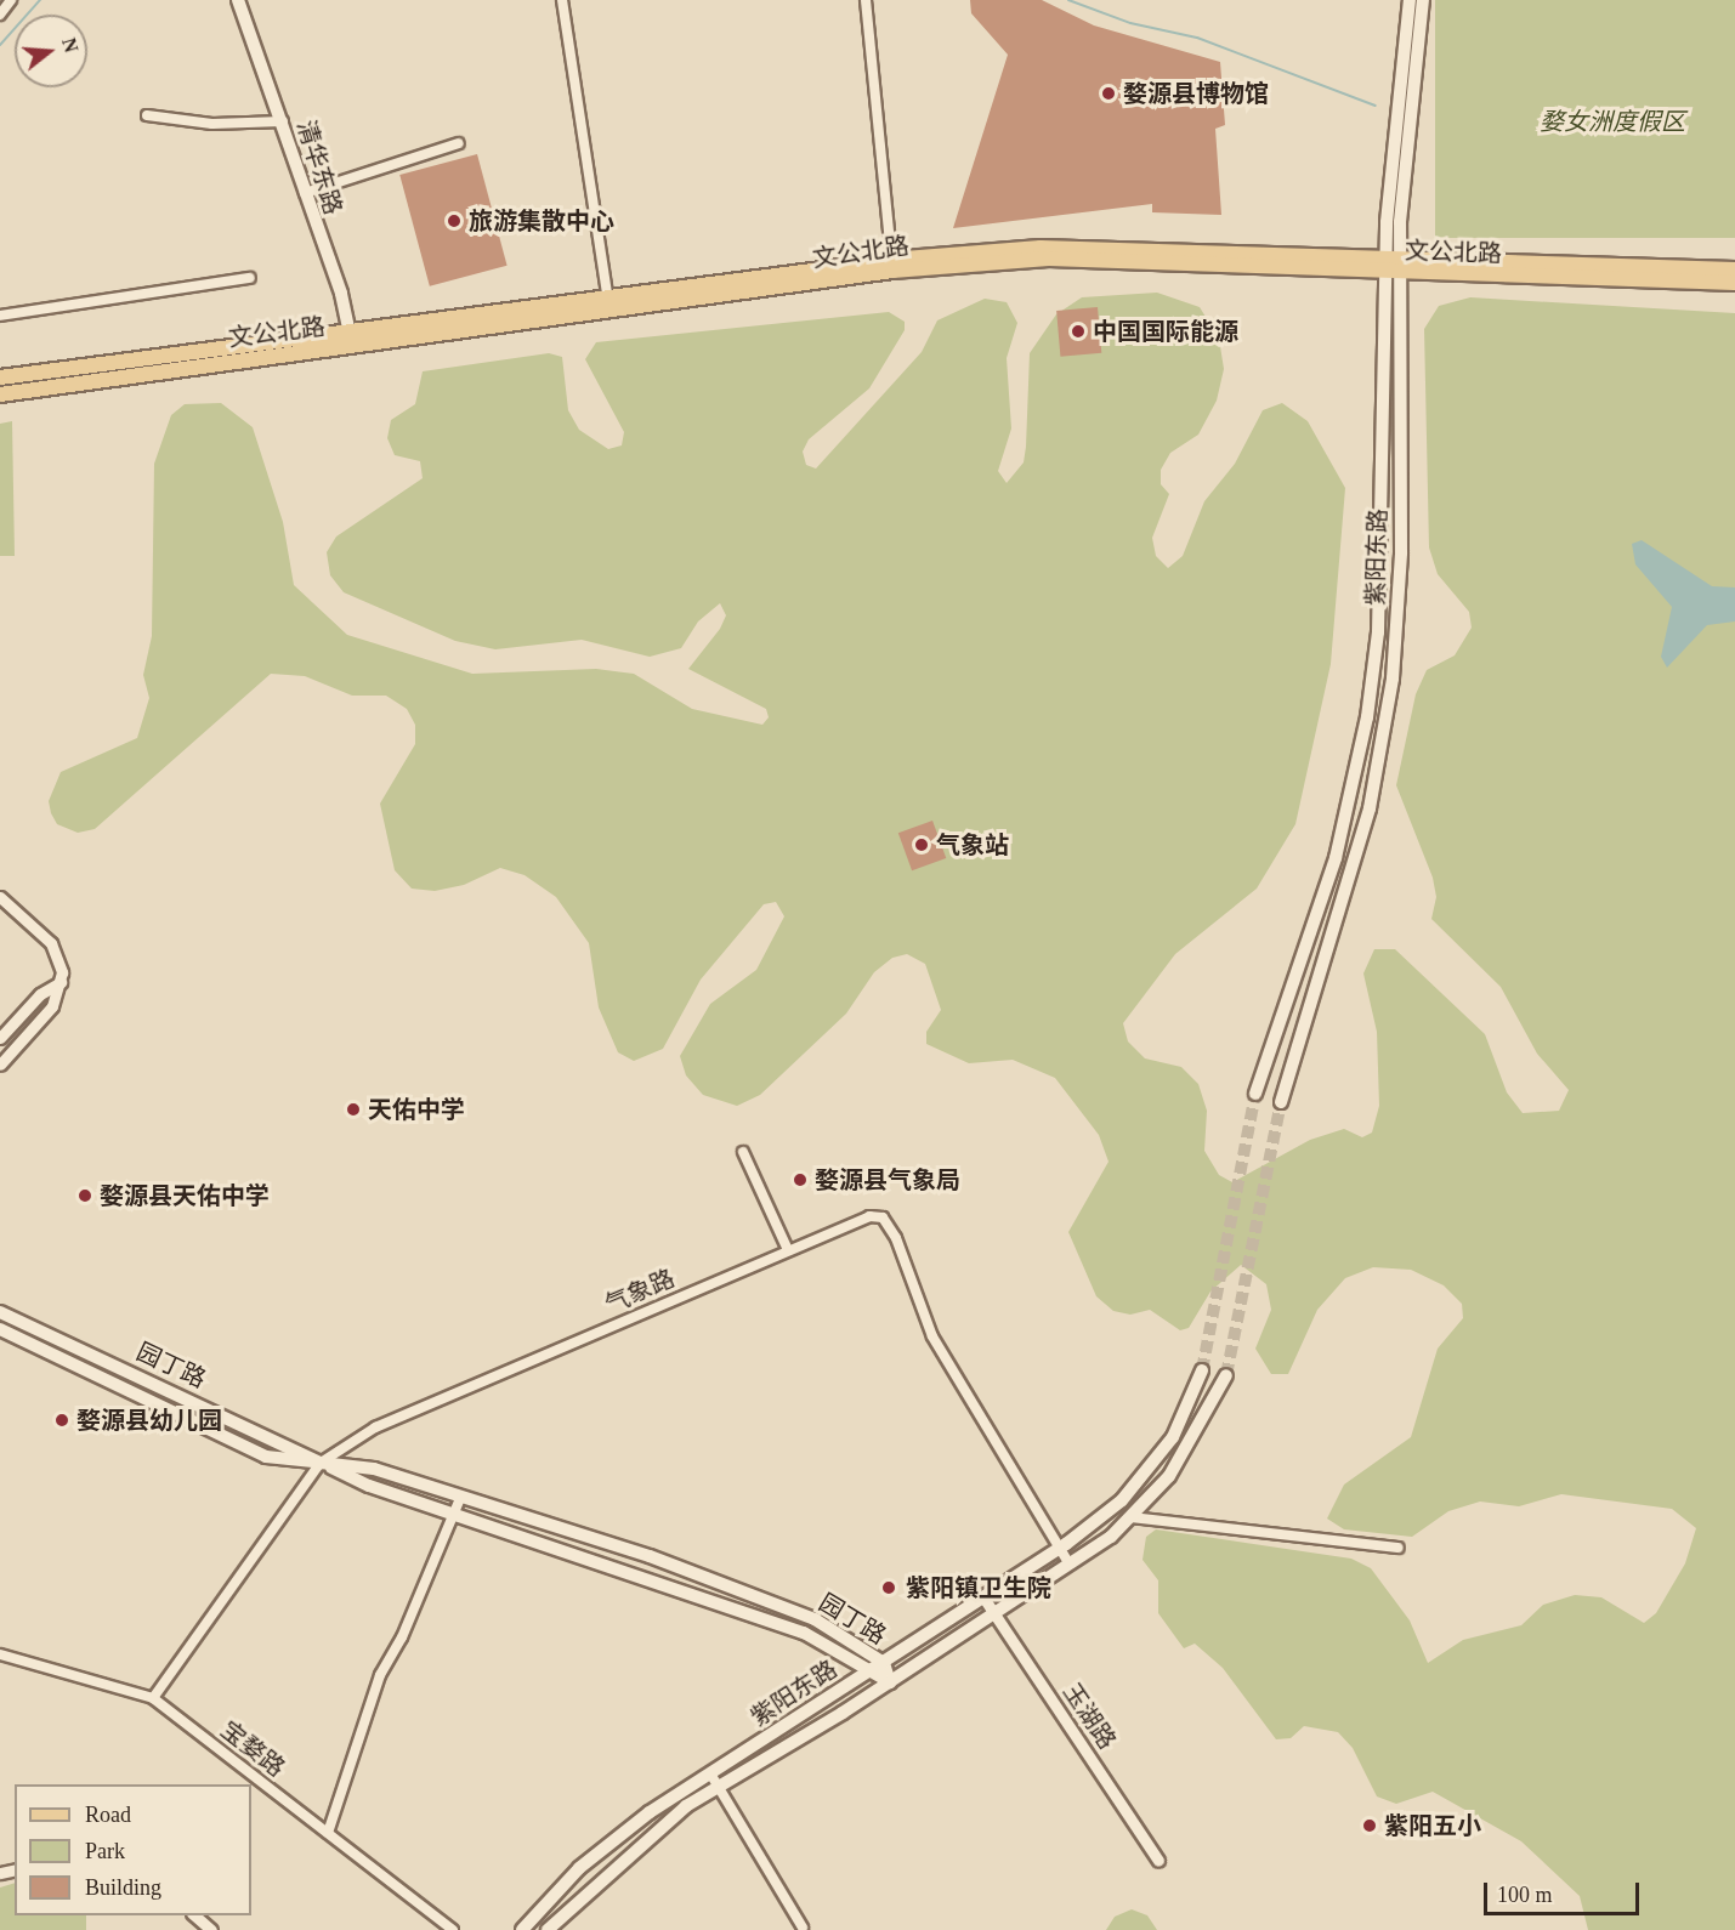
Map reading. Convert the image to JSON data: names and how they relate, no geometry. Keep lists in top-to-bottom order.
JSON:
{
  "streets": {
    "main road": [
      "清华东路",
      "文公北路",
      "紫阳东路",
      "园丁路"
    ],
    "street": ["气象路", "玉湖路", "宝婺路"]
  },
  "crossings": [
    ["清华东路", "文公北路"],
    ["文公北路", "紫阳东路"],
    ["紫阳东路", "气象路"],
    ["紫阳东路", "园丁路"],
    ["紫阳东路", "玉湖路"],
    ["气象路", "园丁路"],
    ["气象路", "宝婺路"]
  ],
  "parks": ["婺女洲度假区"],
  "places": [
    "婺源县博物馆",
    "旅游集散中心",
    "中国国际能源",
    "气象站",
    "天佑中学",
    "婺源县气象局",
    "婺源县天佑中学",
    "婺源县幼儿园",
    "紫阳镇卫生院",
    "紫阳五小"
  ],
  "legend": ["Road", "Park", "Building"],
  "scale_bar": "100 m",
  "north": "right"
}
